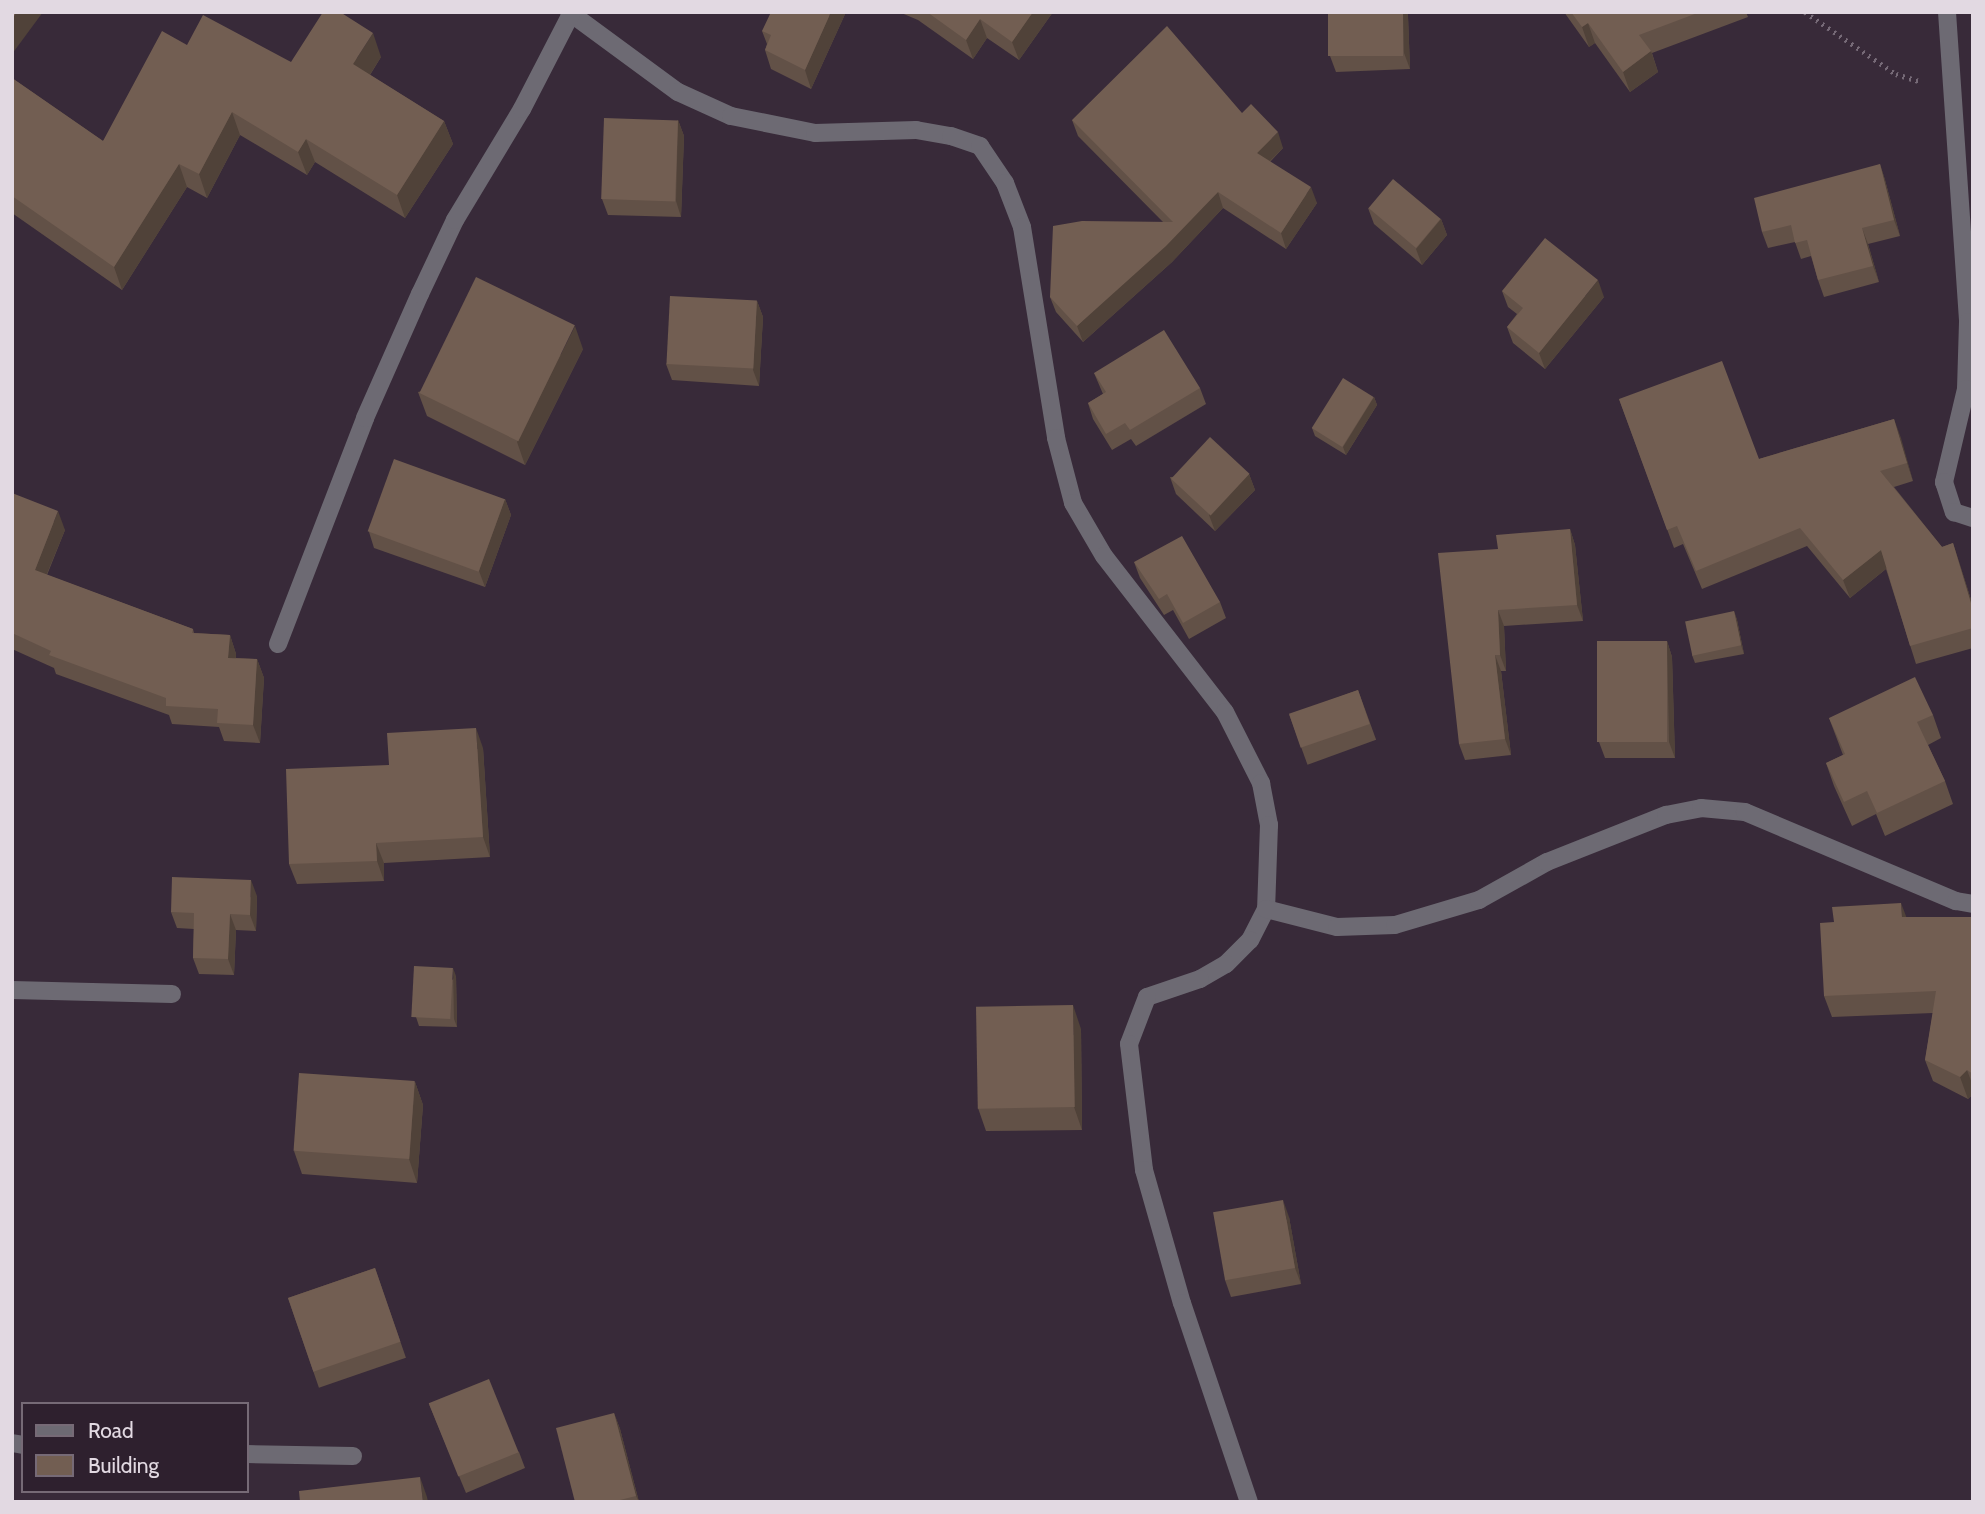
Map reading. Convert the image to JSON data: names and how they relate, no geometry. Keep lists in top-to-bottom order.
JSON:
{
  "legend": ["Road", "Building"]
}
